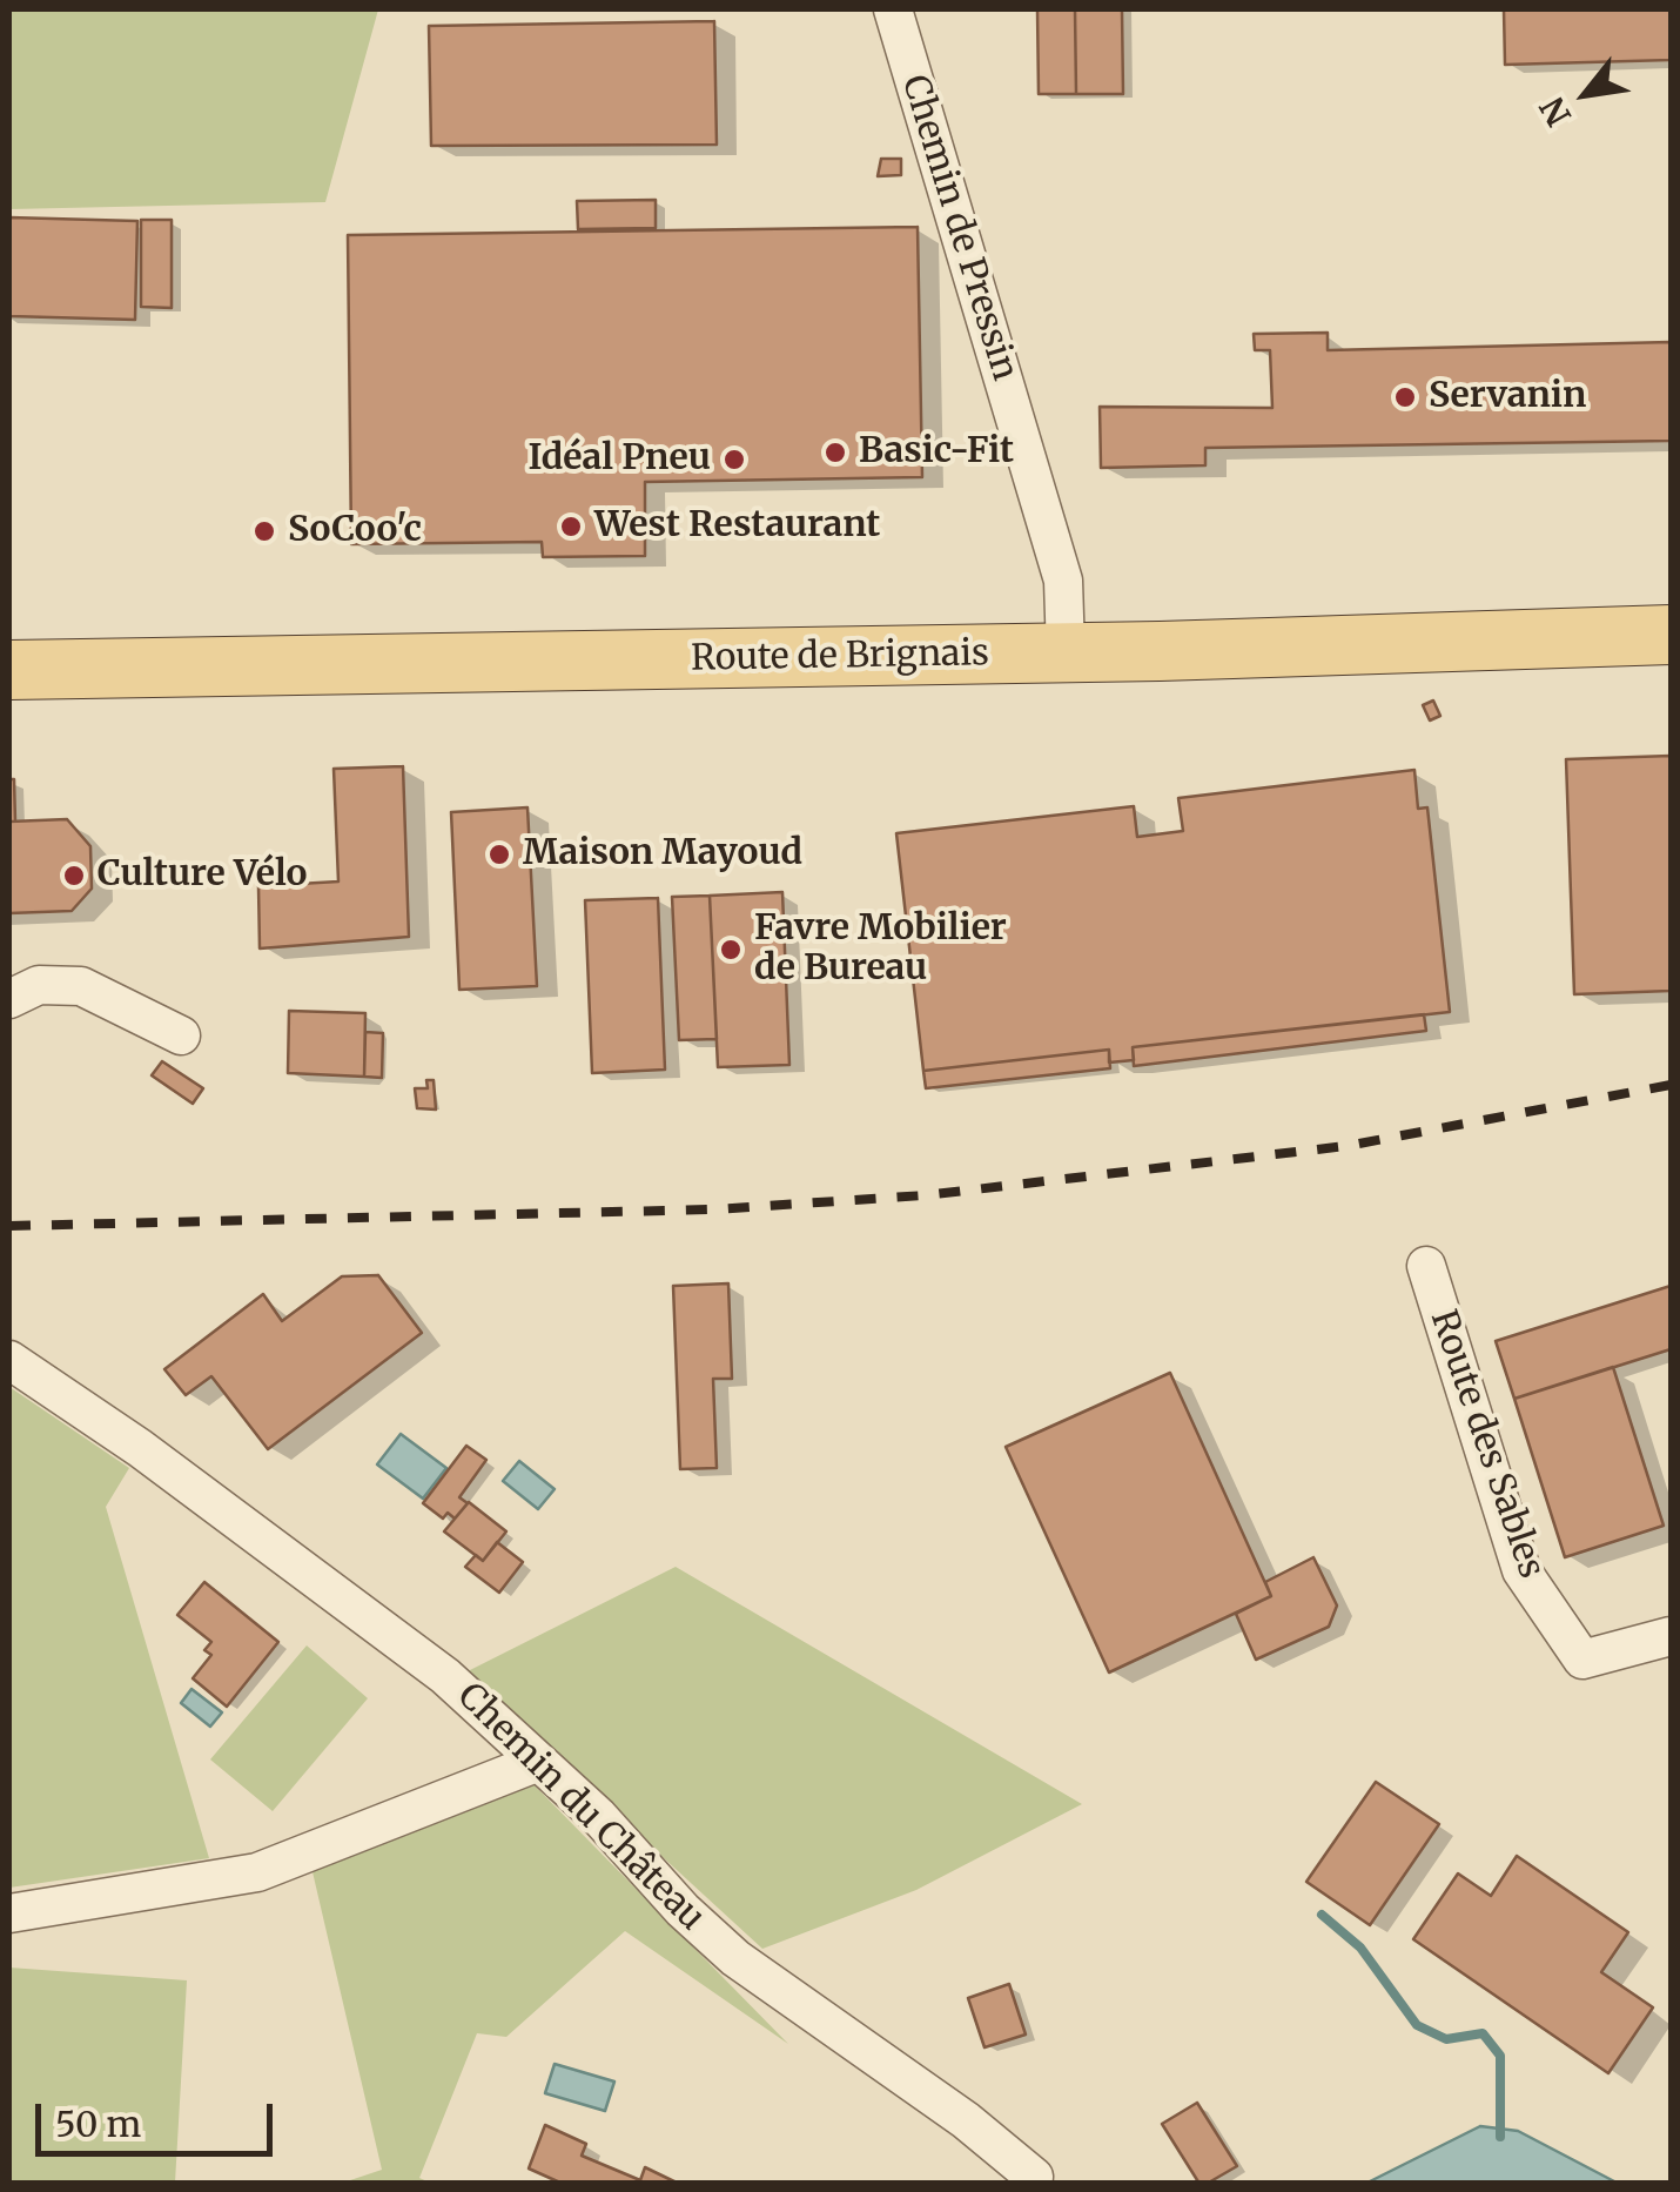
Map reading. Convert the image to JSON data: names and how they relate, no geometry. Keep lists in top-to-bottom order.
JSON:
{
  "streets": {
    "main road": ["Route de Brignais"],
    "street": ["Chemin de Pressin", "Route des Sables", "Chemin du Château"]
  },
  "crossings": [
    ["Chemin de Pressin", "Route de Brignais"]
  ],
  "places": [
    "Servanin",
    "Basic-Fit",
    "Idéal Pneu",
    "West Restaurant",
    "SoCoo'c",
    "Maison Mayoud",
    "Culture Vélo",
    "Favre Mobilier de Bureau"
  ],
  "scale_bar": "50 m",
  "north": "bottom left"
}
